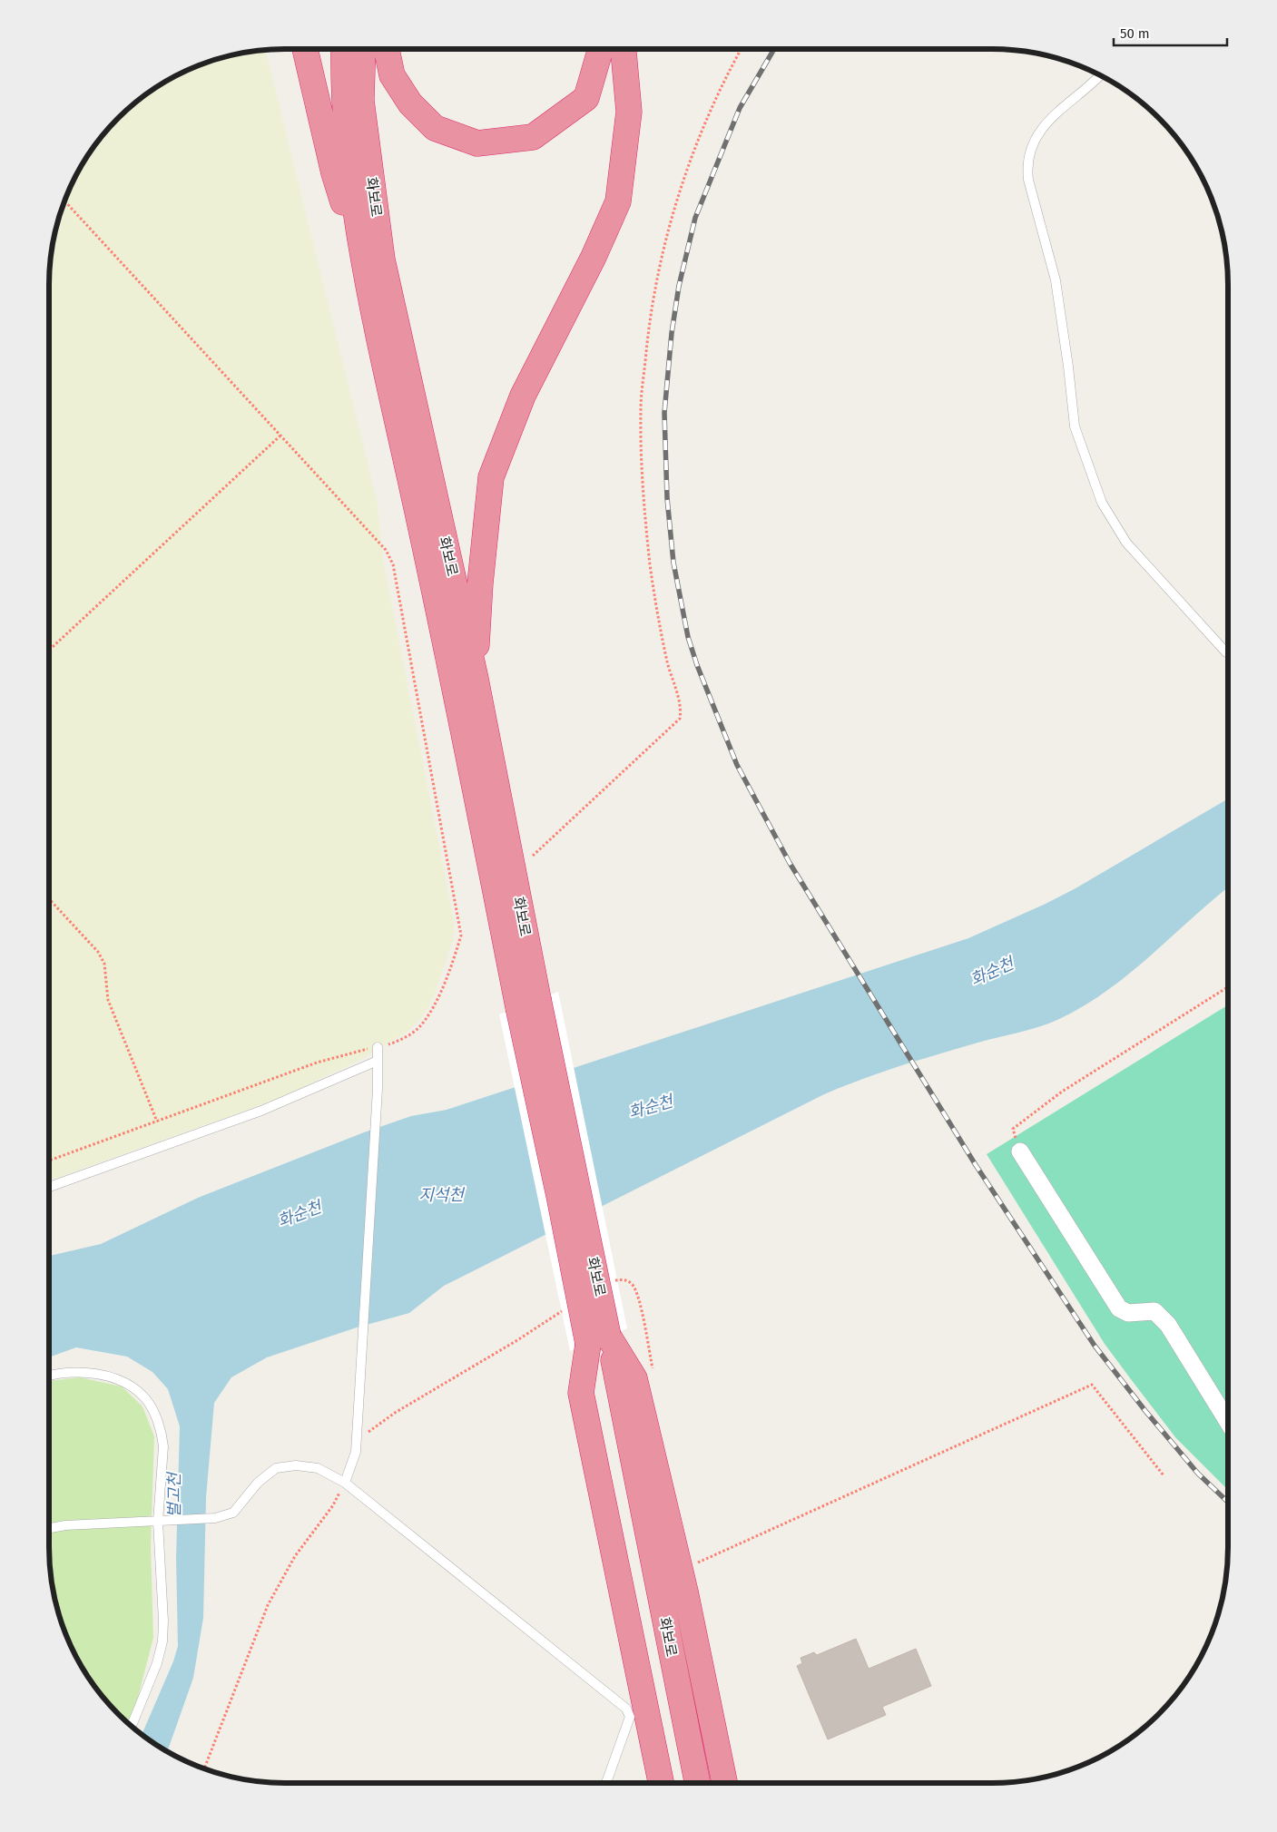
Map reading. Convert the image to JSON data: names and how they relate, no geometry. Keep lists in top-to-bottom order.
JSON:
{
  "streets": {
    "highway": ["화보로"]
  },
  "water": ["화순천", "지석천", "벌고천"],
  "scale_bar": "50 m"
}
